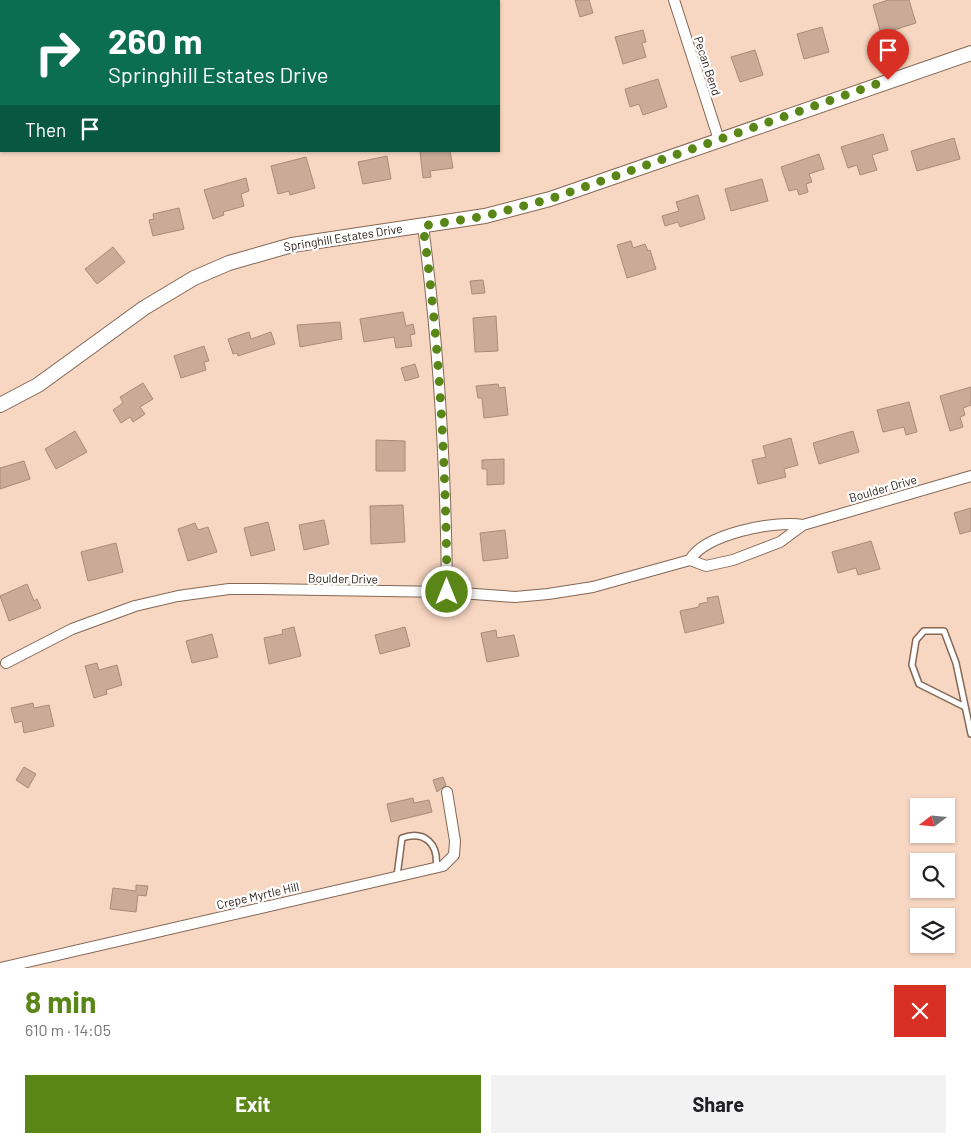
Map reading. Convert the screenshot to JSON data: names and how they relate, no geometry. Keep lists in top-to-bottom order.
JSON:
{
  "streets": {
    "street": [
      "Pecan Bend",
      "Springhill Estates Drive",
      "Boulder Drive",
      "Crepe Myrtle Hill"
    ]
  },
  "crossings": [
    ["Pecan Bend", "Springhill Estates Drive"]
  ],
  "north": "left",
  "page": {
    "turn": ["260 m", "Springhill Estates Drive"],
    "then": "Then",
    "heading": ["8 min", "610 m · 14:05"],
    "buttons": ["Exit", "Share"]
  }
}
